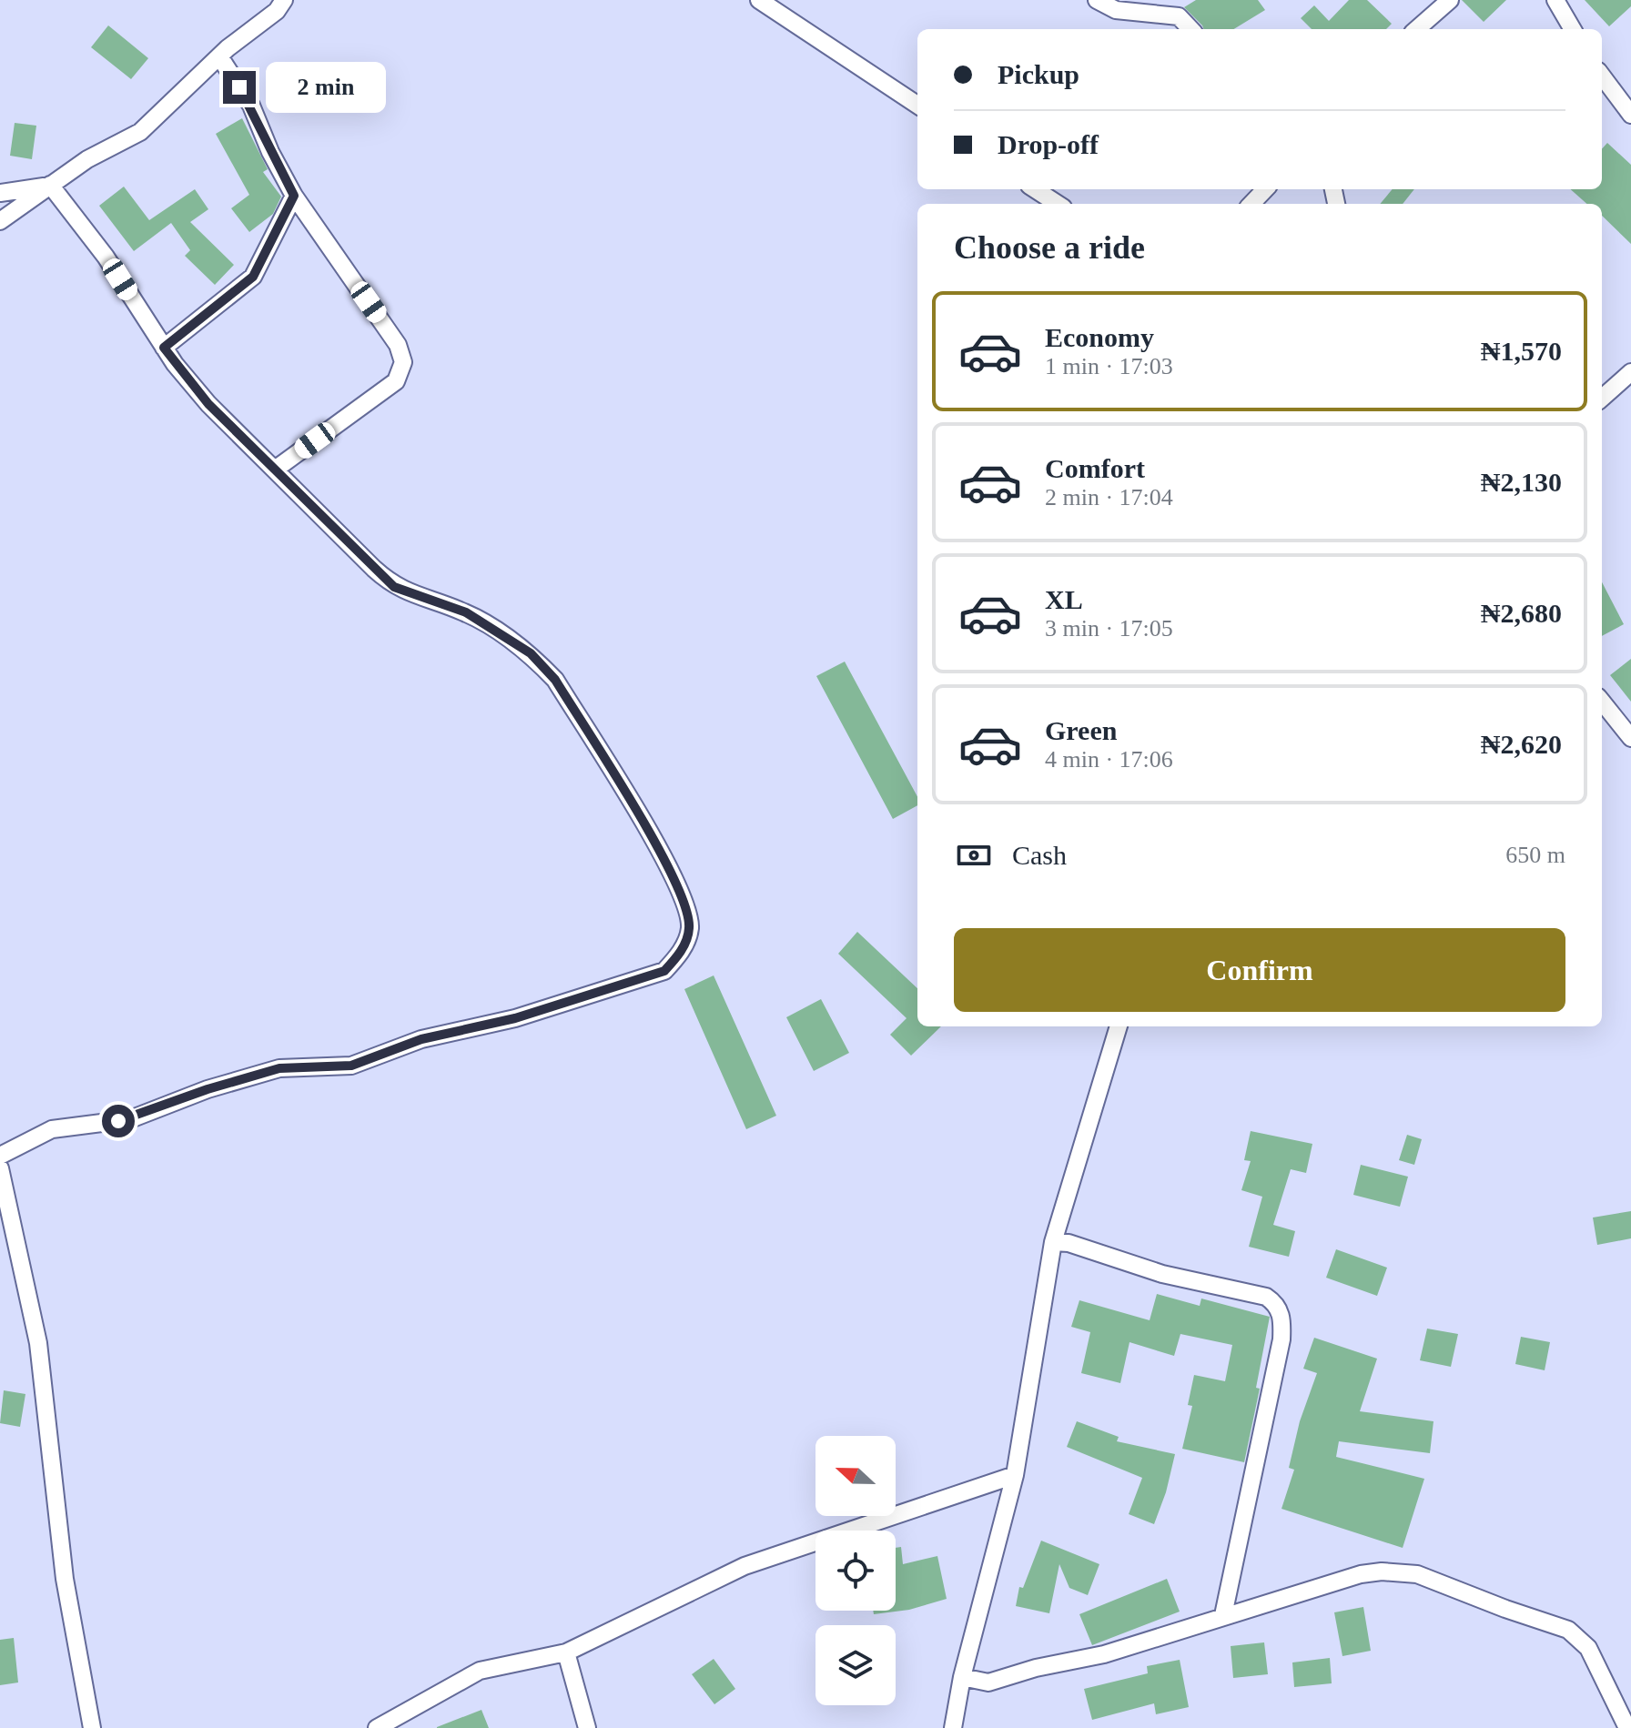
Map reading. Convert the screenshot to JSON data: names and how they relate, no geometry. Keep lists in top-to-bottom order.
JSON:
{
  "north": "left",
  "page": {
    "banner": ["Pickup", "Drop-off"],
    "bubble": "2 min",
    "heading": "Choose a ride",
    "list": [
      {
        "name": "Economy",
        "note": "1 min · 17:03",
        "value": "₦1,570"
      },
      {
        "name": "Comfort",
        "note": "2 min · 17:04",
        "value": "₦2,130"
      },
      {
        "name": "XL",
        "note": "3 min · 17:05",
        "value": "₦2,680"
      },
      {
        "name": "Green",
        "note": "4 min · 17:06",
        "value": "₦2,620"
      }
    ],
    "pay": ["Cash", "650 m"],
    "buttons": "Confirm"
  }
}
